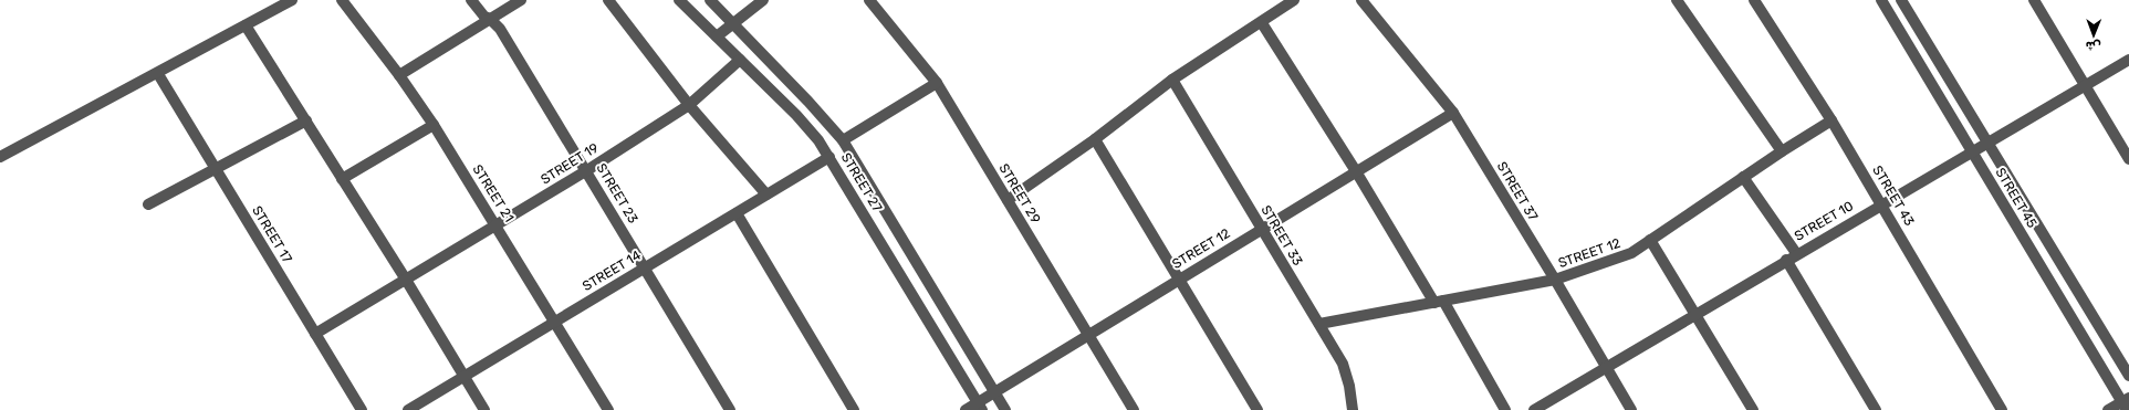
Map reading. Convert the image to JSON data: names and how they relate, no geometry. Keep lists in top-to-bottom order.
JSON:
{
  "streets": {
    "street": [
      "STREET 19",
      "STREET 27",
      "STREET 37",
      "STREET 21",
      "STREET 23",
      "STREET 29",
      "STREET 43",
      "STREET 45",
      "STREET 10",
      "STREET 17",
      "STREET 33",
      "STREET 12",
      "STREET 14"
    ]
  },
  "crossings": [
    ["STREET 19", "STREET 27"],
    ["STREET 19", "STREET 21"],
    ["STREET 19", "STREET 23"],
    ["STREET 19", "STREET 17"],
    ["STREET 27", "STREET 12"],
    ["STREET 27", "STREET 14"],
    ["STREET 37", "STREET 10"],
    ["STREET 37", "STREET 12"],
    ["STREET 21", "STREET 14"],
    ["STREET 23", "STREET 14"],
    ["STREET 29", "STREET 12"],
    ["STREET 43", "STREET 10"],
    ["STREET 43", "STREET 12"],
    ["STREET 45", "STREET 10"],
    ["STREET 33", "STREET 12"]
  ],
  "north": "bottom"
}
